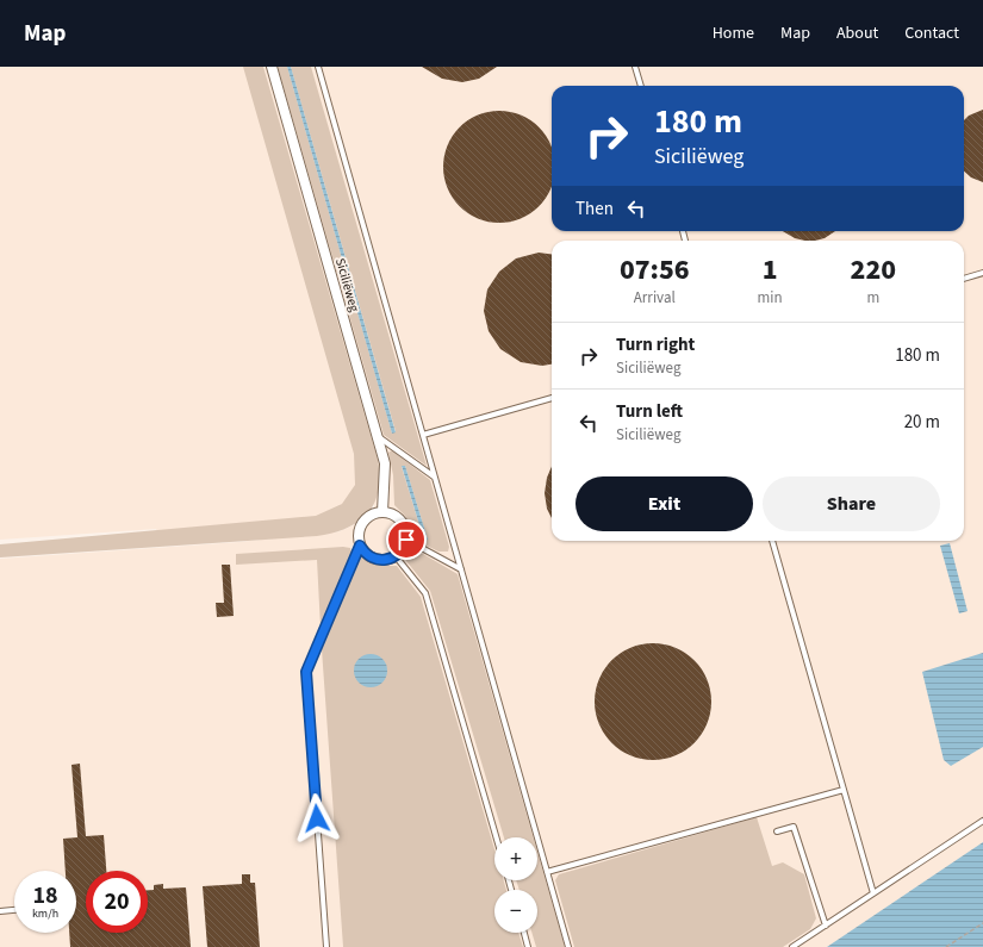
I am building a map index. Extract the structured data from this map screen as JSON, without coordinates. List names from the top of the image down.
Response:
{
  "streets": {
    "street": ["Siciliëweg"]
  },
  "page": {
    "header": "Map",
    "nav": [
      "Home",
      "Map",
      "About",
      "Contact"
    ],
    "turn": ["180 m", "Siciliëweg"],
    "then": "Then",
    "eta": [
      "07:56",
      "Arrival",
      "1",
      "min",
      "220",
      "m"
    ],
    "list": [
      {
        "name": "Turn right",
        "note": "Siciliëweg",
        "value": "180 m"
      },
      {
        "name": "Turn left",
        "note": "Siciliëweg",
        "value": "20 m"
      }
    ],
    "buttons": ["Exit", "Share"],
    "map_buttons": ["+", "−"],
    "speed": "18 km/h",
    "limit": "20"
  }
}
